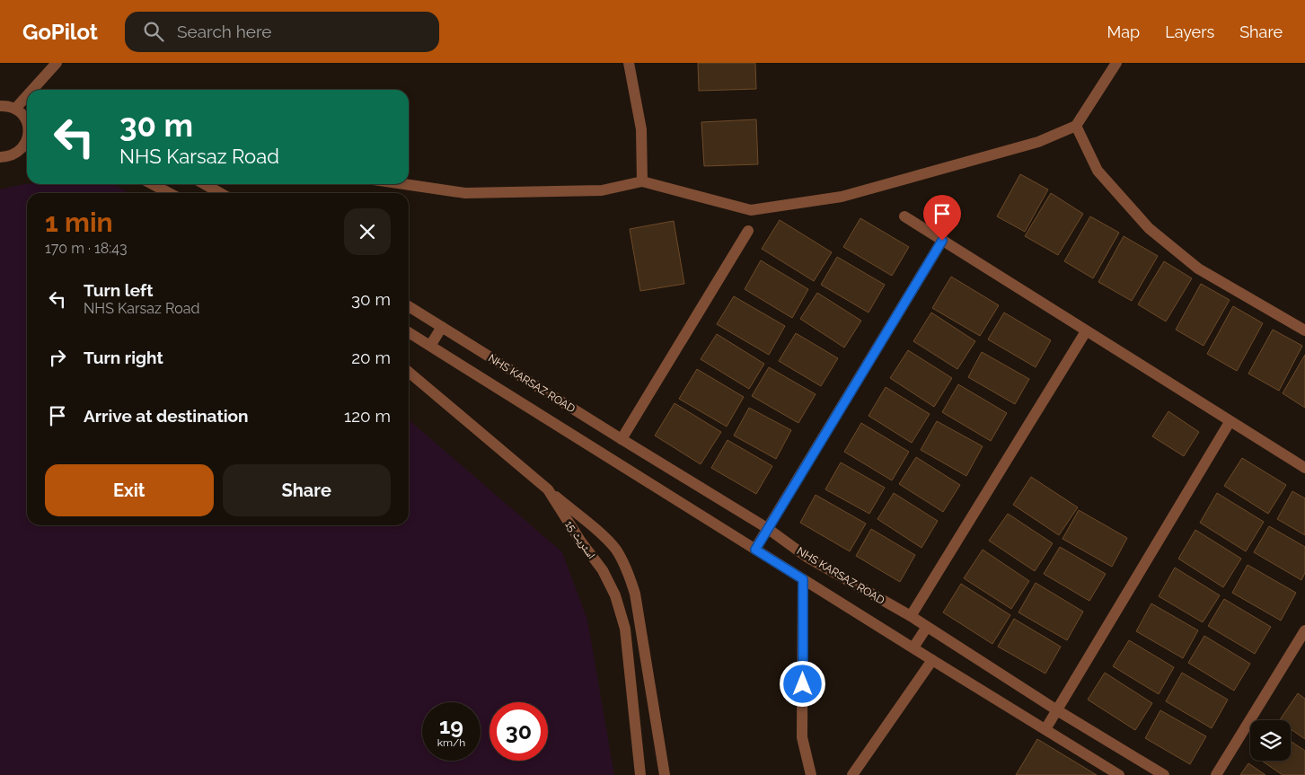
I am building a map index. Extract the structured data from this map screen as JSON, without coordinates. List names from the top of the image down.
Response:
{
  "streets": {
    "street": ["NHS KARSAZ ROAD", "اسٹریٹ 15"]
  },
  "page": {
    "header": "GoPilot",
    "search": "Search here",
    "nav": ["Map", "Layers", "Share"],
    "turn": ["30 m", "NHS Karsaz Road"],
    "heading": ["1 min", "170 m · 18:43"],
    "list": [
      {
        "name": "Turn left",
        "note": "NHS Karsaz Road",
        "value": "30 m"
      },
      {
        "name": "Turn right",
        "value": "20 m"
      },
      {
        "name": "Arrive at destination",
        "value": "120 m"
      }
    ],
    "buttons": ["Exit", "Share"],
    "speed": "19 km/h",
    "limit": "30"
  }
}
